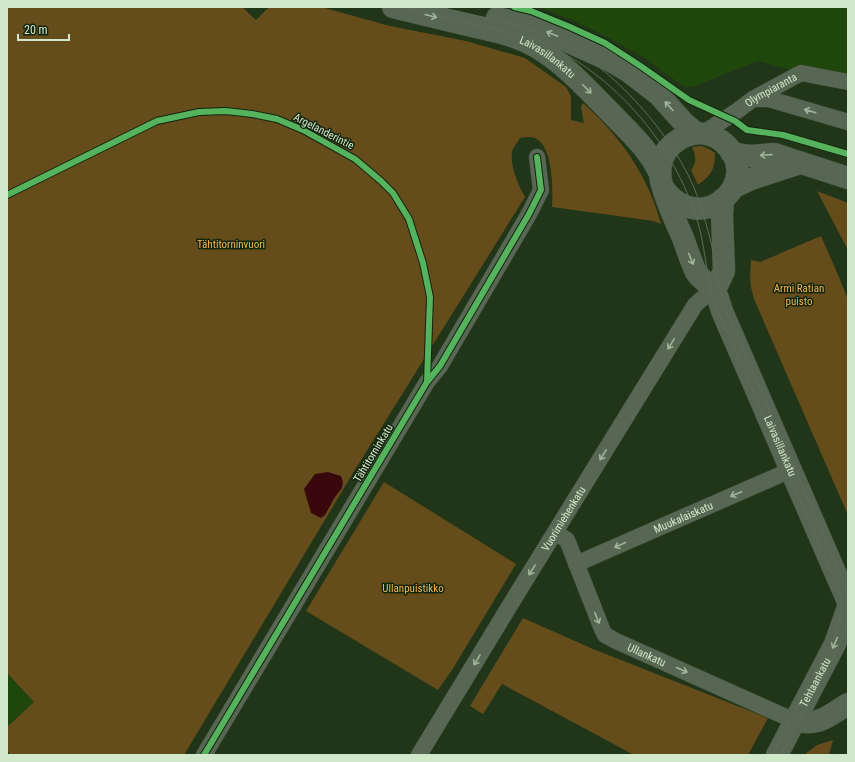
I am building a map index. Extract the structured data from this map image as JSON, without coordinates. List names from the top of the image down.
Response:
{
  "streets": {
    "main road": ["Laivasillankatu", "Tehtaankatu"],
    "street": [
      "Olympiaranta",
      "Tähtitorninkatu",
      "Muukalaiskatu",
      "Vuorimiehenkatu",
      "Ullankatu"
    ],
    "cycle path": ["Argelanderintie"]
  },
  "crossings": [
    ["Laivasillankatu", "Olympiaranta"],
    ["Laivasillankatu", "Muukalaiskatu"],
    ["Laivasillankatu", "Vuorimiehenkatu"],
    ["Muukalaiskatu", "Ullankatu"],
    ["Vuorimiehenkatu", "Ullankatu"],
    ["Ullankatu", "Tehtaankatu"]
  ],
  "one_way": [
    "Muukalaiskatu",
    "Vuorimiehenkatu",
    "Ullankatu",
    "Tehtaankatu"
  ],
  "parks": ["Tähtitorninvuori", "Armi Ratian puisto", "Ullanpuistikko"],
  "scale_bar": "20 m"
}
